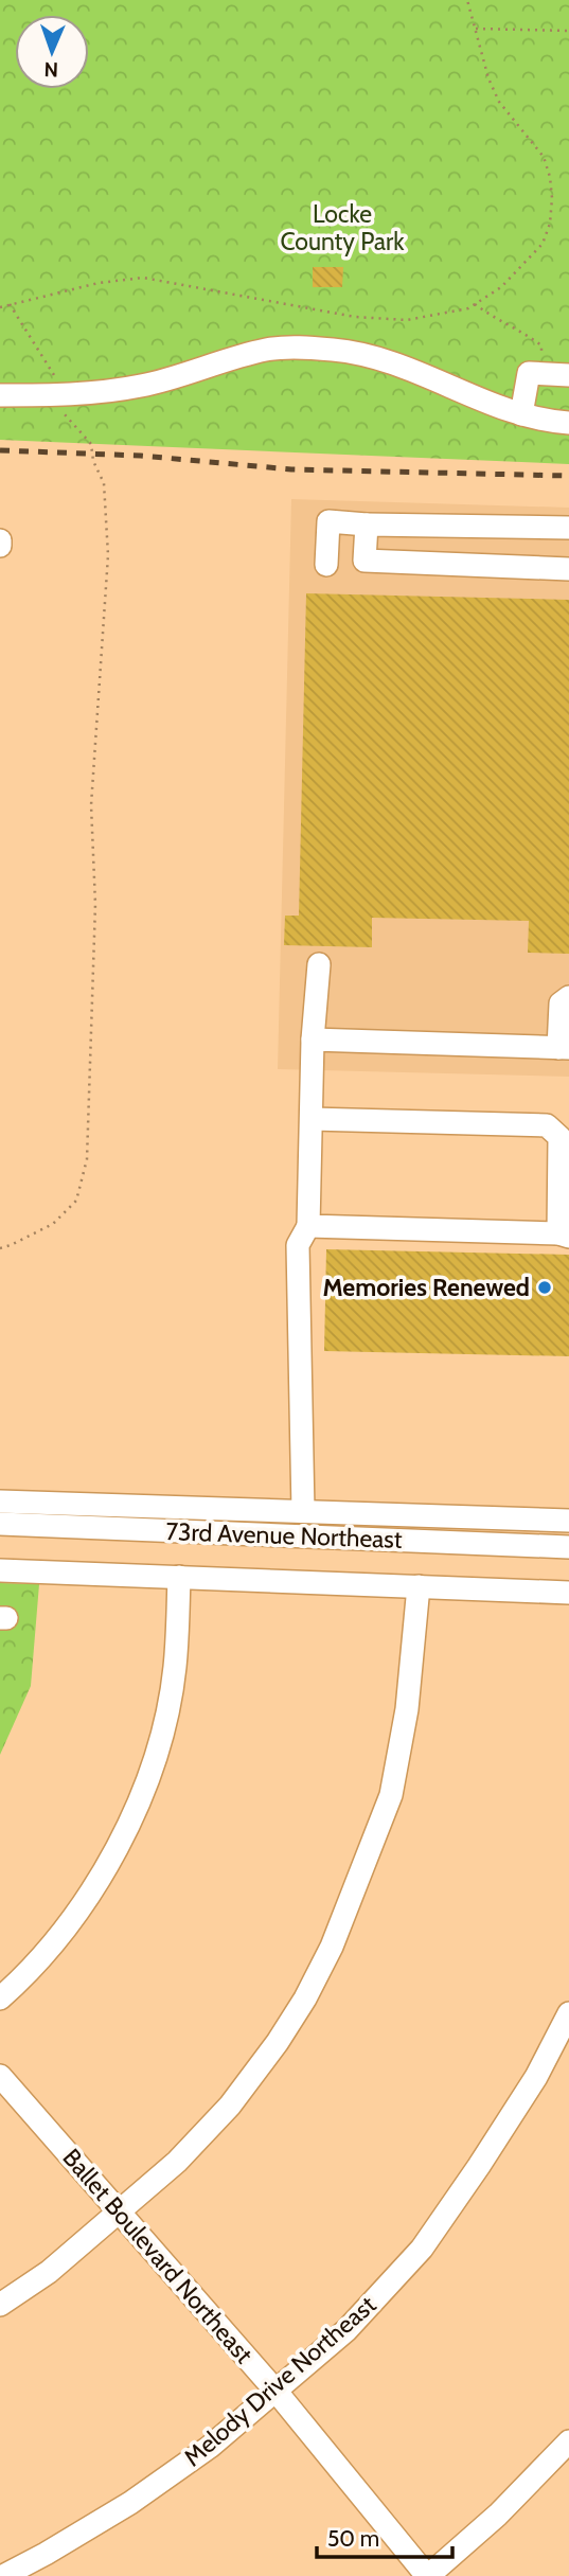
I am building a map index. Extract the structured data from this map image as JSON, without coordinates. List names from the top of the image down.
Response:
{
  "streets": {
    "street": ["73rd Avenue Northeast", "Ballet Boulevard Northeast", "Melody Drive Northeast"]
  },
  "crossings": [
    ["Ballet Boulevard Northeast", "Melody Drive Northeast"]
  ],
  "parks": ["Locke County Park"],
  "places": ["Memories Renewed"],
  "scale_bar": "50 m",
  "north": "bottom"
}
